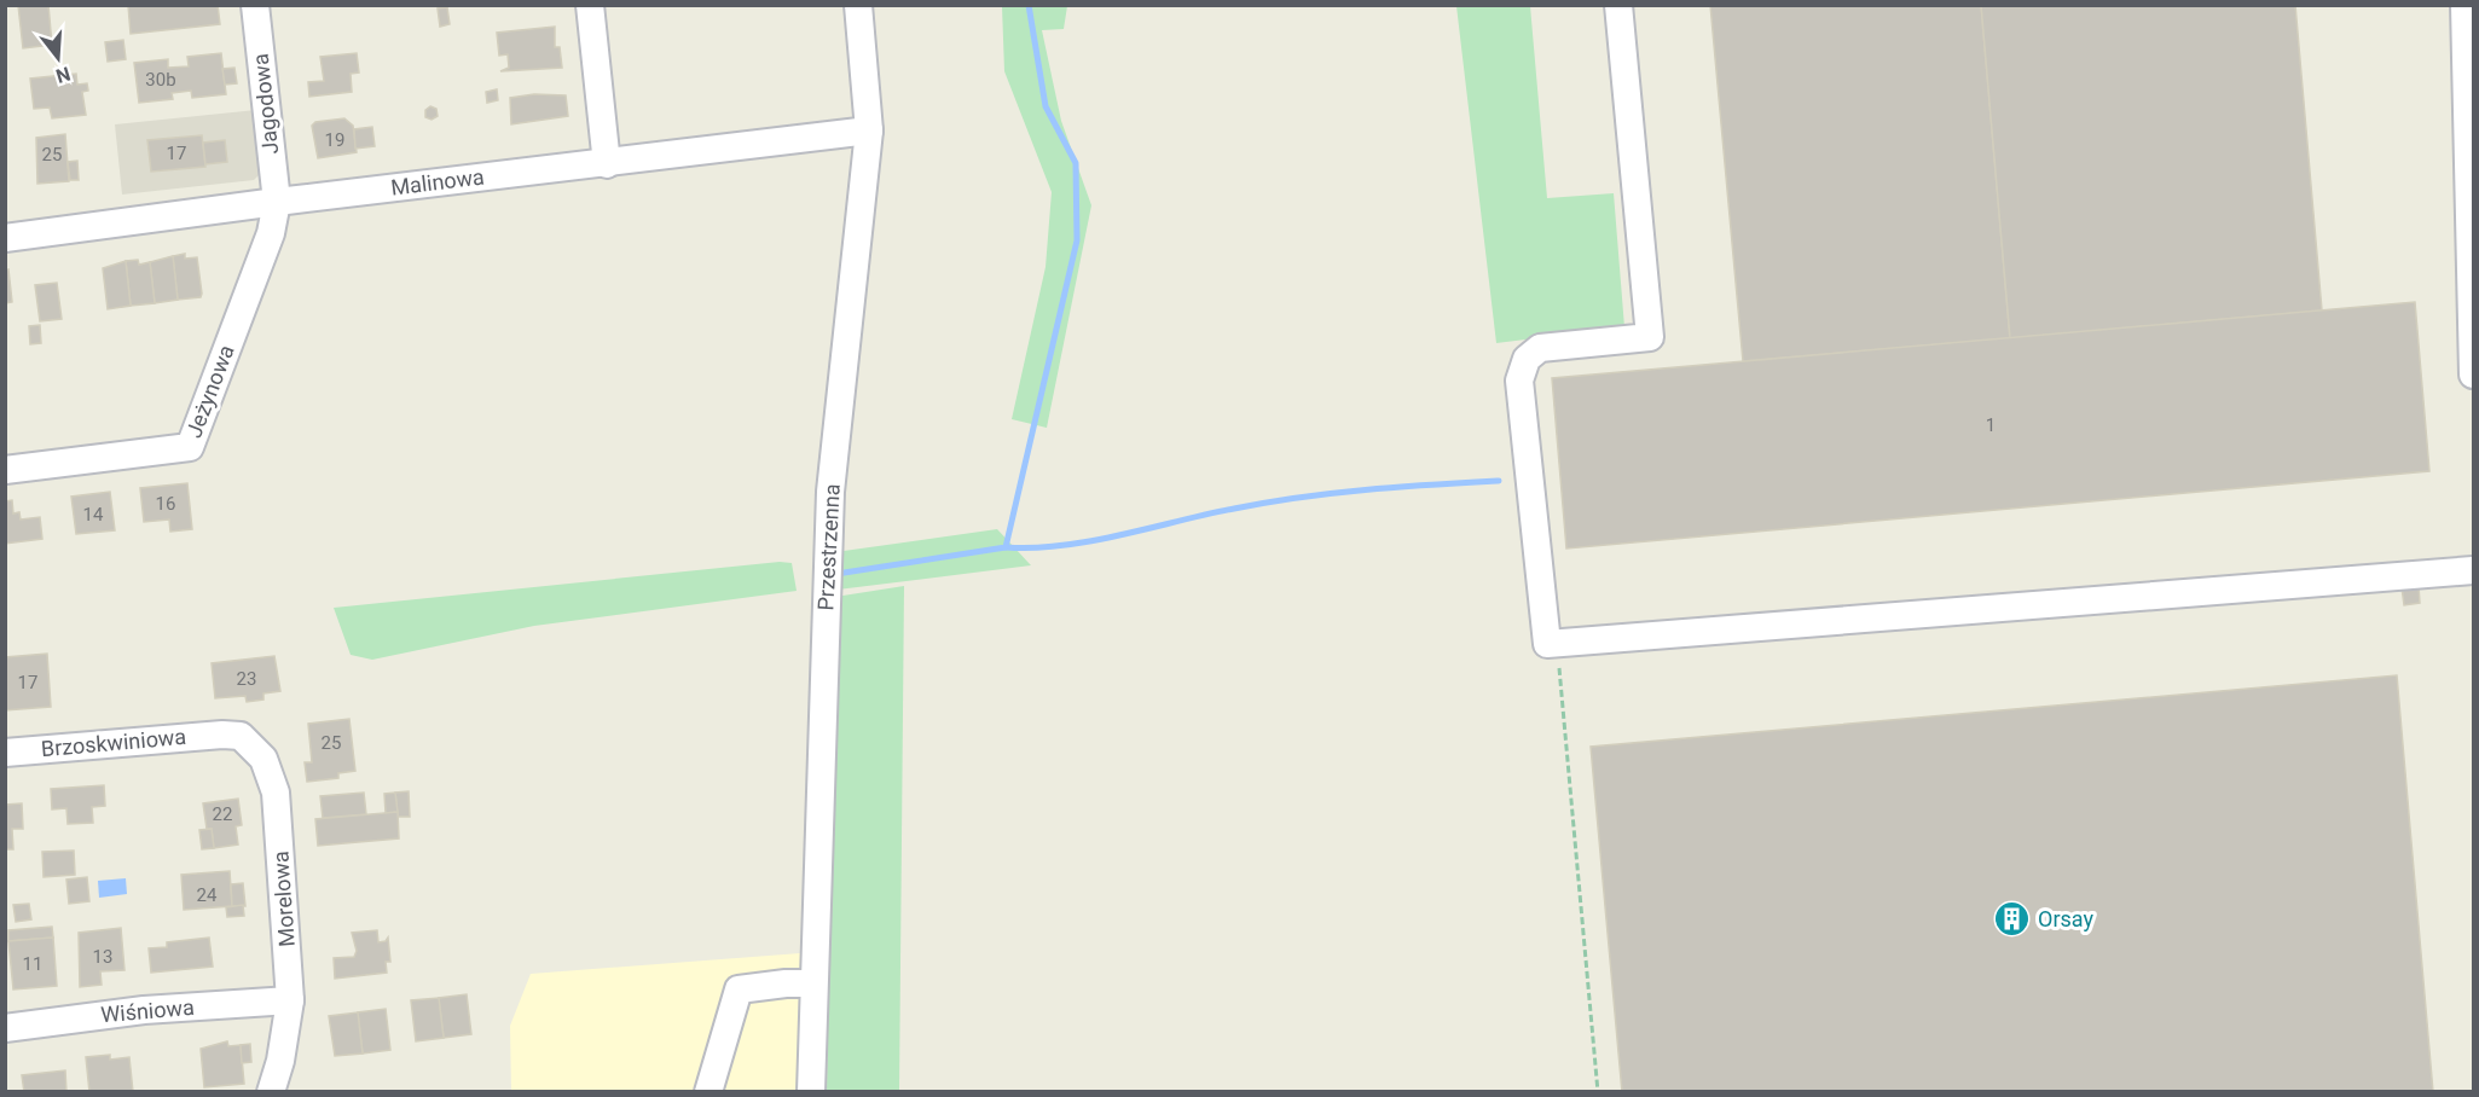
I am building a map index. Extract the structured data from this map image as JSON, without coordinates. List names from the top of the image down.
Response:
{
  "streets": {
    "street": [
      "Jagodowa",
      "Malinowa",
      "Jeżynowa",
      "Przestrzenna",
      "Brzoskwiniowa",
      "Morelowa",
      "Wiśniowa"
    ]
  },
  "crossings": [
    ["Jagodowa", "Malinowa"],
    ["Jagodowa", "Jeżynowa"],
    ["Malinowa", "Jeżynowa"],
    ["Malinowa", "Przestrzenna"],
    ["Brzoskwiniowa", "Morelowa"],
    ["Morelowa", "Wiśniowa"]
  ],
  "places": {
    "building": ["Orsay"]
  },
  "house_numbers": [
    "30b",
    "19",
    "17",
    "25",
    "1",
    "16",
    "14",
    "23",
    "17",
    "25",
    "22",
    "24",
    "13",
    "11"
  ],
  "north": "bottom"
}
